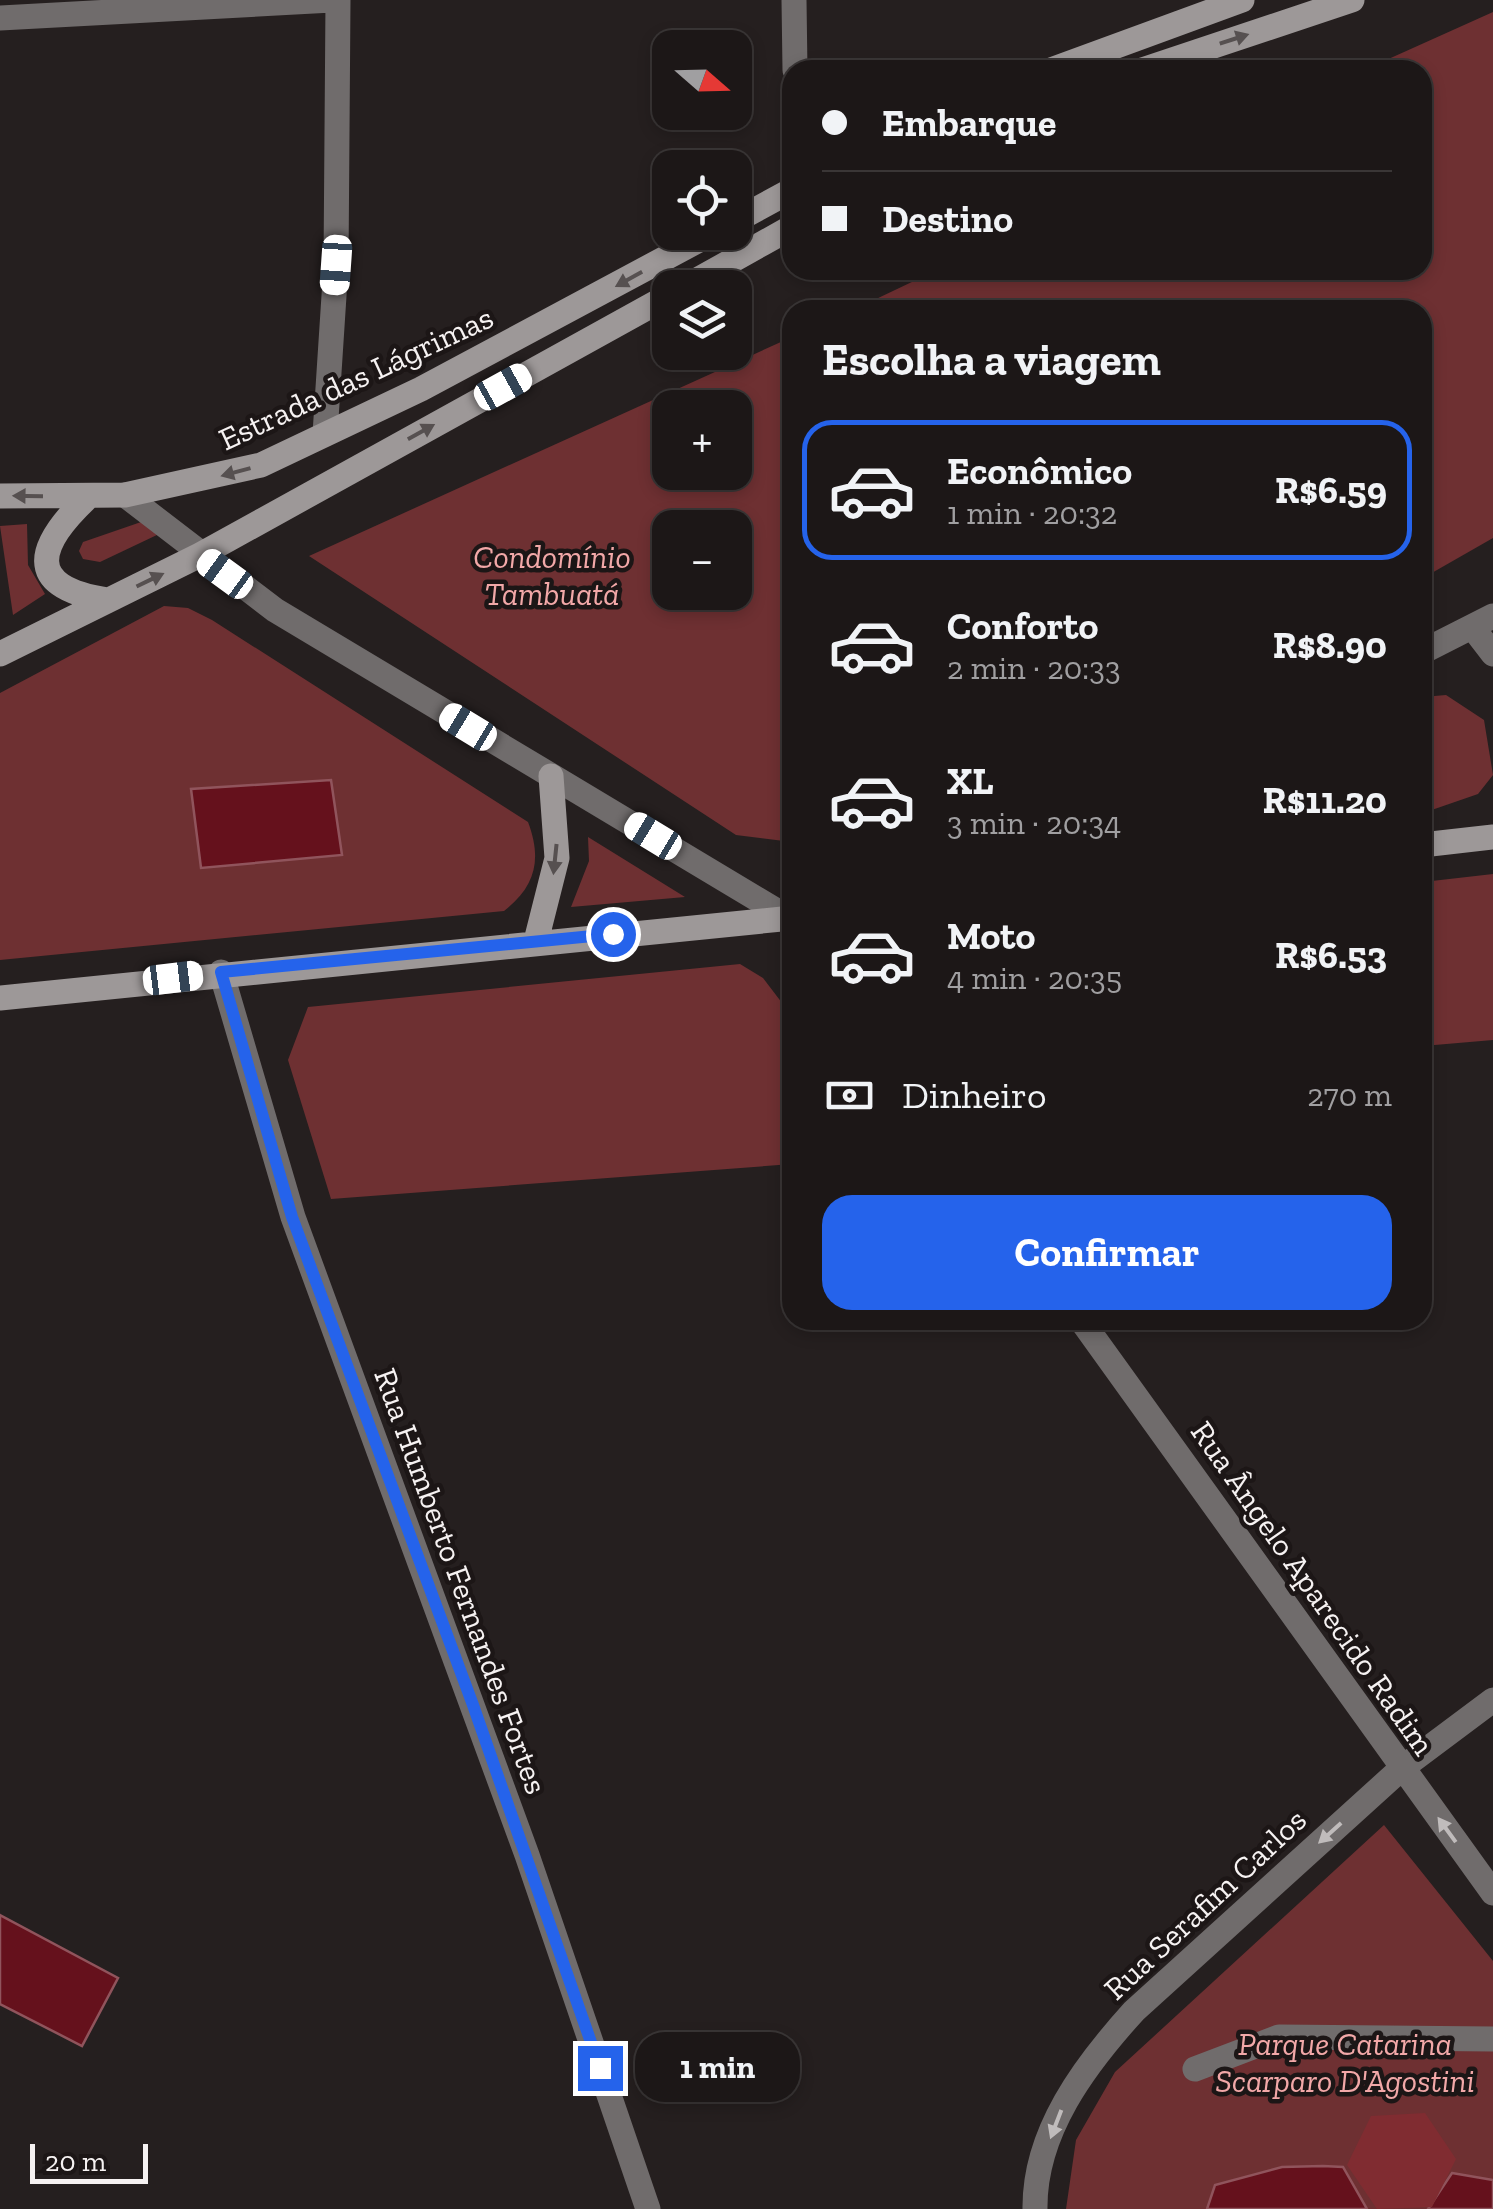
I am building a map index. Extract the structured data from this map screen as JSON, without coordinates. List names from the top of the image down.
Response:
{
  "streets": {
    "main road": ["Estrada das Lágrimas"],
    "street": ["Rua Humberto Fernandes Fortes", "Rua Ângelo Aparecido Radim", "Rua Serafim Carlos"]
  },
  "crossings": [
    ["Rua Ângelo Aparecido Radim", "Rua Serafim Carlos"]
  ],
  "one_way": ["Rua Serafim Carlos"],
  "parks": ["Condomínio Tambuatá", "Parque Catarina Scarparo D'Agostini"],
  "scale_bar": "20 m",
  "north": "right",
  "page": {
    "map_buttons": ["+", "−"],
    "banner": ["Embarque", "Destino"],
    "heading": "Escolha a viagem",
    "list": [
      {
        "name": "Econômico",
        "note": "1 min · 20:32",
        "value": "R$6.59"
      },
      {
        "name": "Conforto",
        "note": "2 min · 20:33",
        "value": "R$8.90"
      },
      {
        "name": "XL",
        "note": "3 min · 20:34",
        "value": "R$11.20"
      },
      {
        "name": "Moto",
        "note": "4 min · 20:35",
        "value": "R$6.53"
      }
    ],
    "pay": ["Dinheiro", "270 m"],
    "buttons": "Confirmar",
    "bubble": "1 min",
    "scale": "20 m"
  }
}
